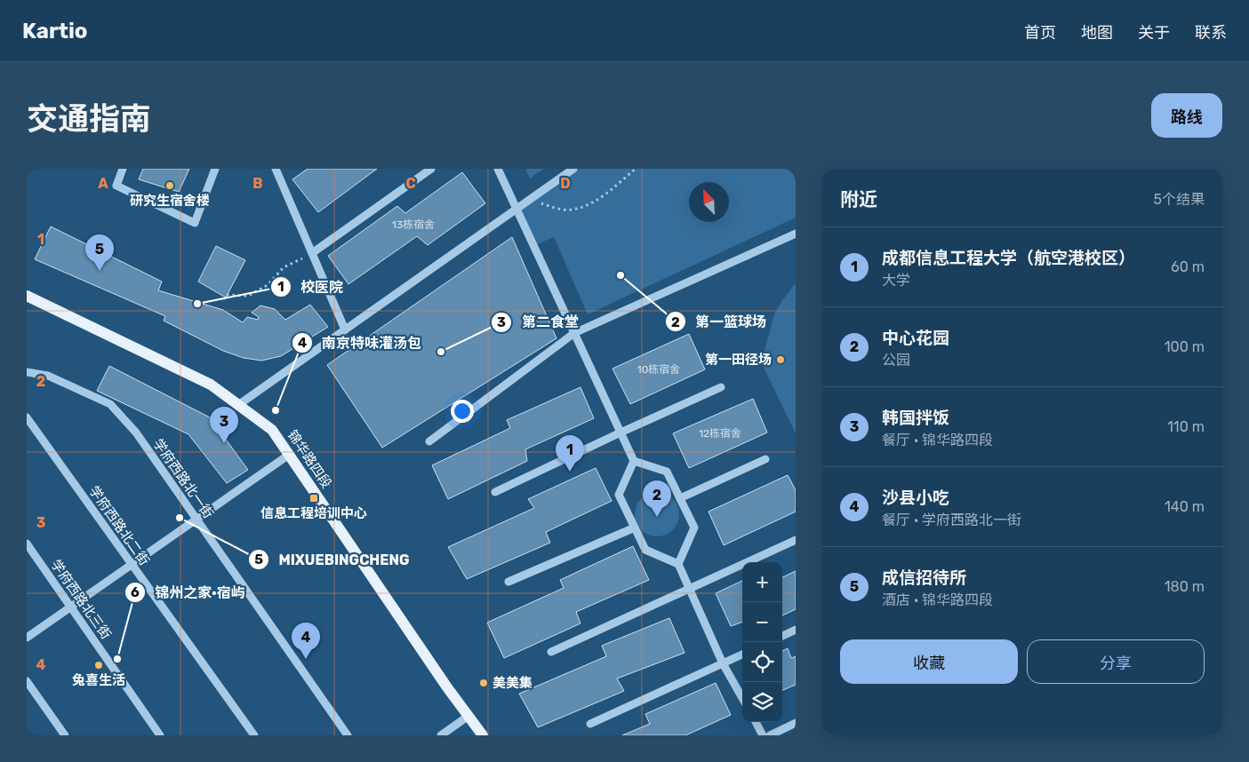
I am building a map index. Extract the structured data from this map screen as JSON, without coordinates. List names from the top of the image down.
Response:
{
  "streets": {
    "main road": ["锦华路四段"],
    "street": ["学府西路北一街", "学府西路北二街", "学府西路北三街"]
  },
  "places": {
    "other": [
      "研究生宿舍楼",
      "第一篮球场",
      "校医院",
      "第二食堂",
      "第一田径场",
      "南京特味灌汤包",
      "MIXUEBINGCHENG",
      "锦州之家·宿屿",
      "兔喜生活",
      "美美集"
    ],
    "transit": ["信息工程培训中心"]
  },
  "house_numbers": ["13栋宿舍", "10栋宿舍", "12栋宿舍"],
  "north": "top left",
  "page": {
    "header": "Kartio",
    "nav": [
      "首页",
      "地图",
      "关于",
      "联系"
    ],
    "title": "交通指南",
    "buttons": [
      "路线",
      ["收藏", "分享"]
    ],
    "heading": ["附近", "5个结果"],
    "list": [
      {
        "mark": "1",
        "name": "成都信息工程大学（航空港校区）",
        "note": "大学",
        "value": "60 m"
      },
      {
        "mark": "2",
        "name": "中心花园",
        "note": "公园",
        "value": "100 m"
      },
      {
        "mark": "3",
        "name": "韩国拌饭",
        "note": "餐厅 · 锦华路四段",
        "value": "110 m"
      },
      {
        "mark": "4",
        "name": "沙县小吃",
        "note": "餐厅 · 学府西路北一街",
        "value": "140 m"
      },
      {
        "mark": "5",
        "name": "成信招待所",
        "note": "酒店 · 锦华路四段",
        "value": "180 m"
      }
    ],
    "pins": [
      "5",
      "3",
      "1",
      "2",
      "4"
    ],
    "map_buttons": ["+", "−"]
  },
  "grid": {
    "columns": [
      "A",
      "B",
      "C",
      "D"
    ],
    "rows": [
      "1",
      "2",
      "3",
      "4"
    ]
  }
}
